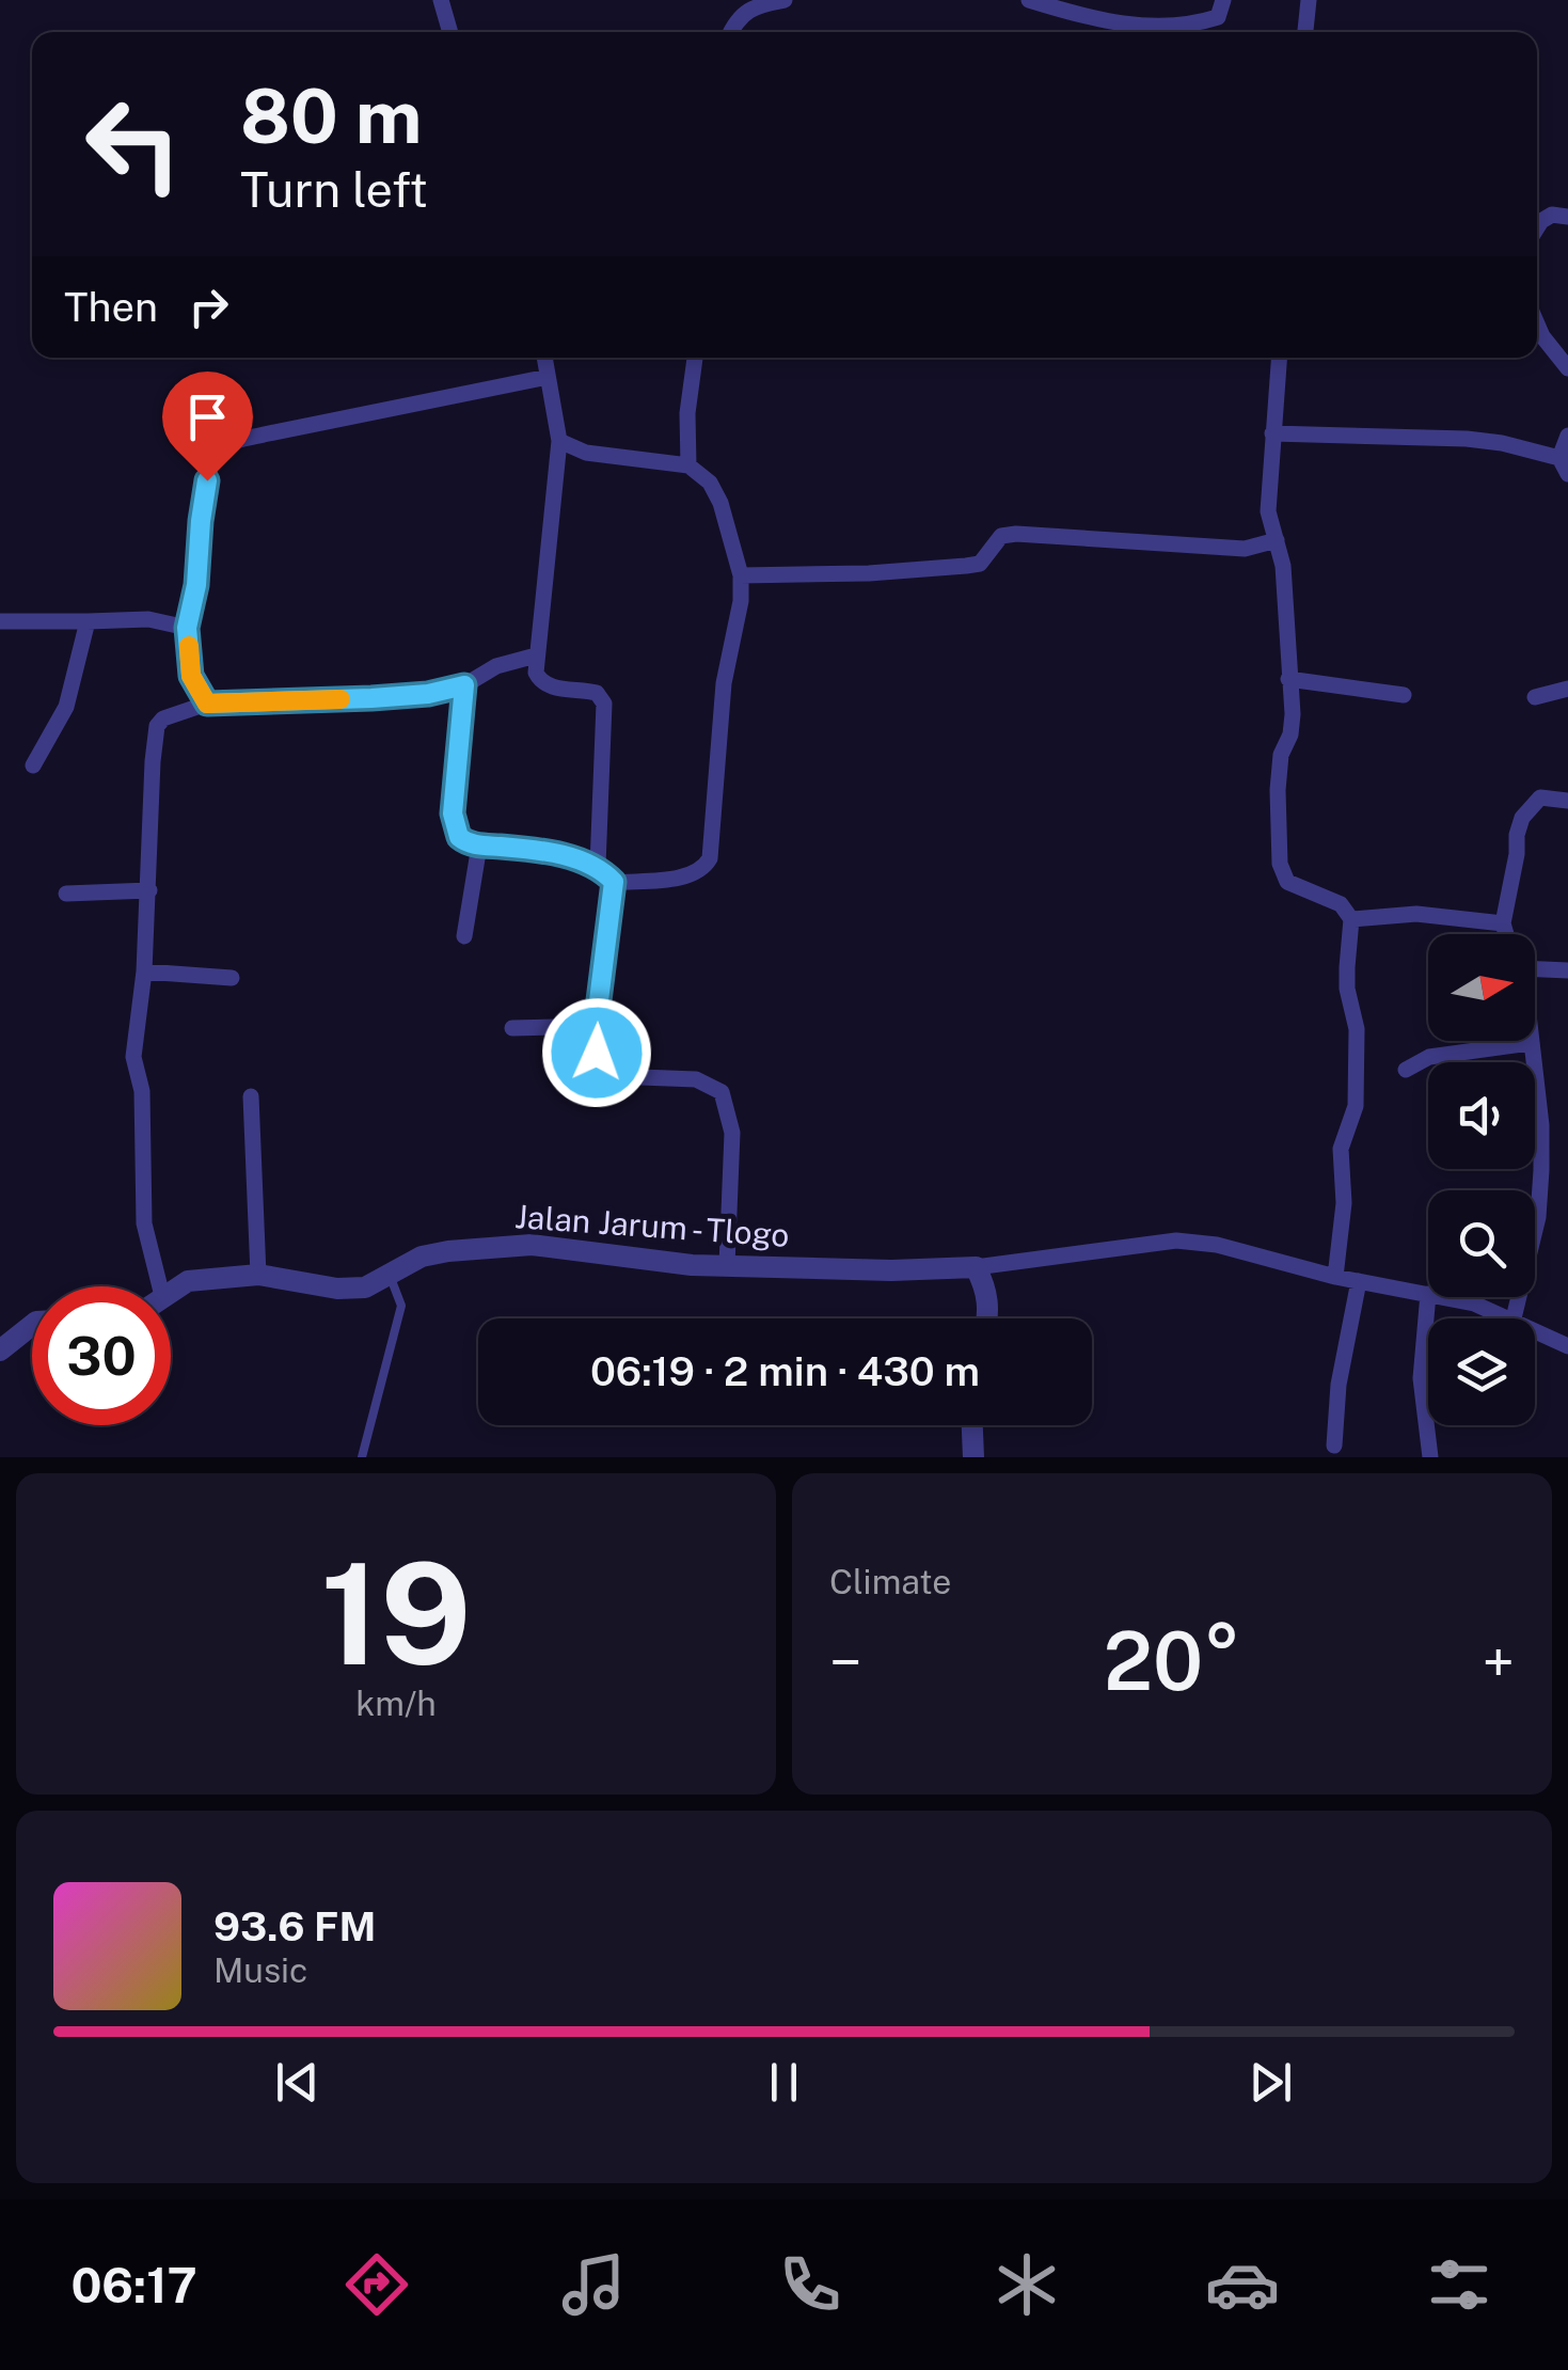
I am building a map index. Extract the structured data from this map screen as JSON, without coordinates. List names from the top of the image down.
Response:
{
  "streets": {
    "street": ["Jalan Jarum - Tlogo"]
  },
  "north": "right",
  "page": {
    "turn": ["80 m", "Turn left"],
    "then": "Then",
    "limit": "30",
    "trip": "06:19 · 2 min · 430 m",
    "tile": [
      ["19", "km/h"],
      "Climate"
    ],
    "heat": ["−", "20°", "+"],
    "song": ["93.6 FM", "Music"],
    "tabs": "06:17"
  }
}
